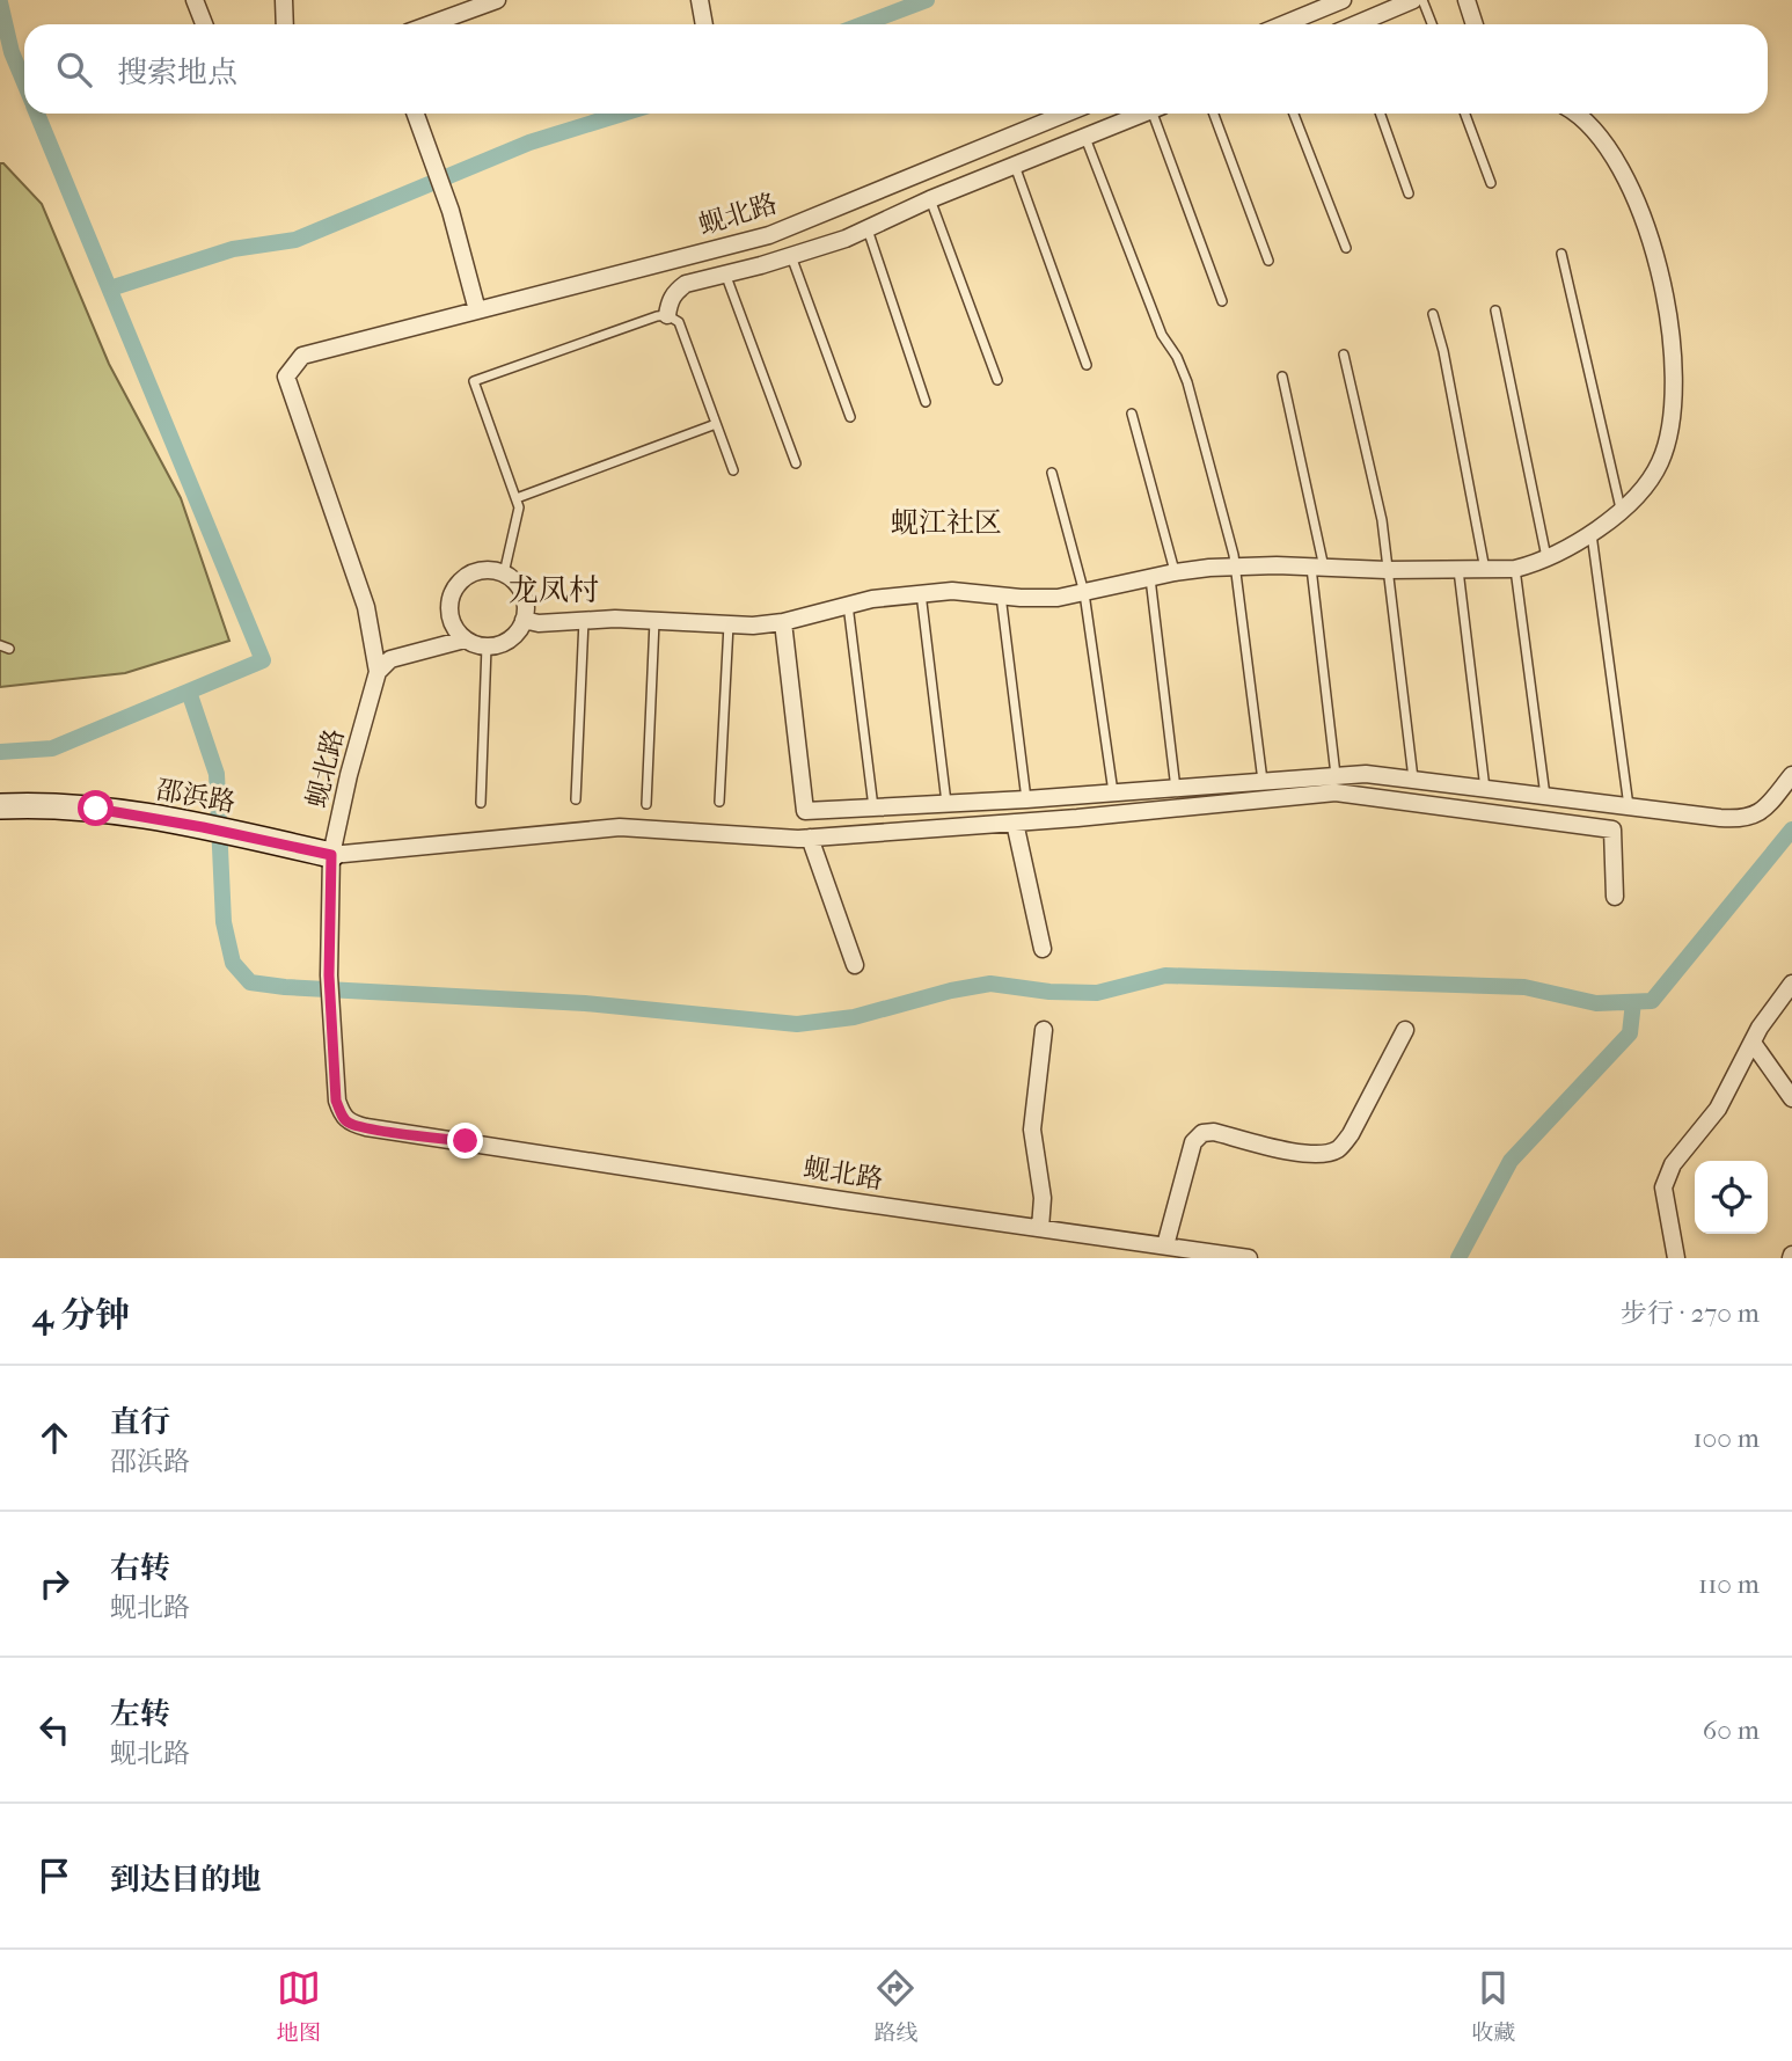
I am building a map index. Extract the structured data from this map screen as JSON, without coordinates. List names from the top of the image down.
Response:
{
  "streets": {
    "street": ["蚬北路", "邵浜路"]
  },
  "crossings": [
    ["蚬北路", "邵浜路"]
  ],
  "districts": ["蚬江社区", "龙凤村"],
  "page": {
    "search": "搜索地点",
    "heading": ["4 分钟", "步行 · 270 m"],
    "list": [
      ["直行", "邵浜路", "100 m"],
      ["右转", "蚬北路", "110 m"],
      ["左转", "蚬北路", "60 m"],
      "到达目的地"
    ],
    "nav": ["地图", "路线", "收藏"]
  }
}
